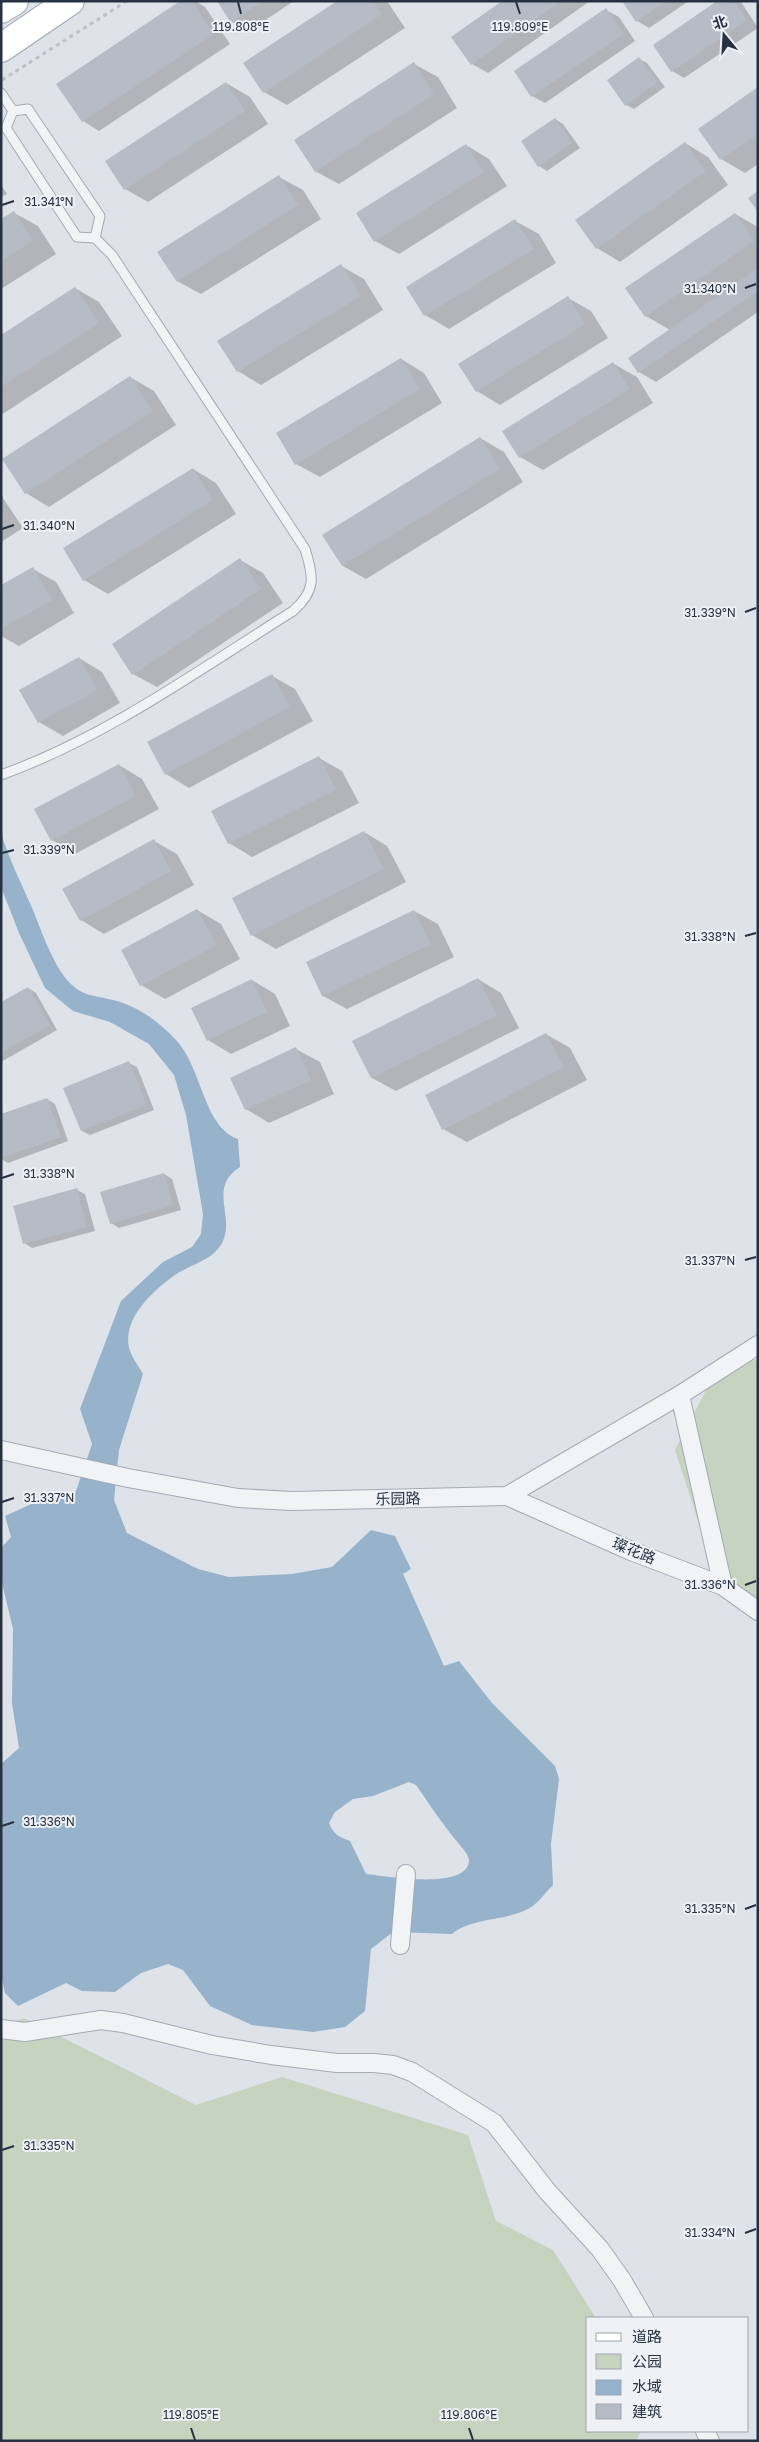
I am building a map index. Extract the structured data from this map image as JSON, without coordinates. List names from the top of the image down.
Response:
{
  "streets": {
    "street": ["乐园路", "璨花路"]
  },
  "crossings": [
    ["乐园路", "璨花路"]
  ],
  "legend": [
    "道路",
    "公园",
    "水域",
    "建筑"
  ],
  "north": "top",
  "coordinates": [
    "119.808°E",
    "119.809°E",
    "31.341°N",
    "31.340°N",
    "31.339°N",
    "31.338°N",
    "31.337°N",
    "31.336°N",
    "31.335°N",
    "31.334°N",
    "119.805°E",
    "119.806°E"
  ]
}
